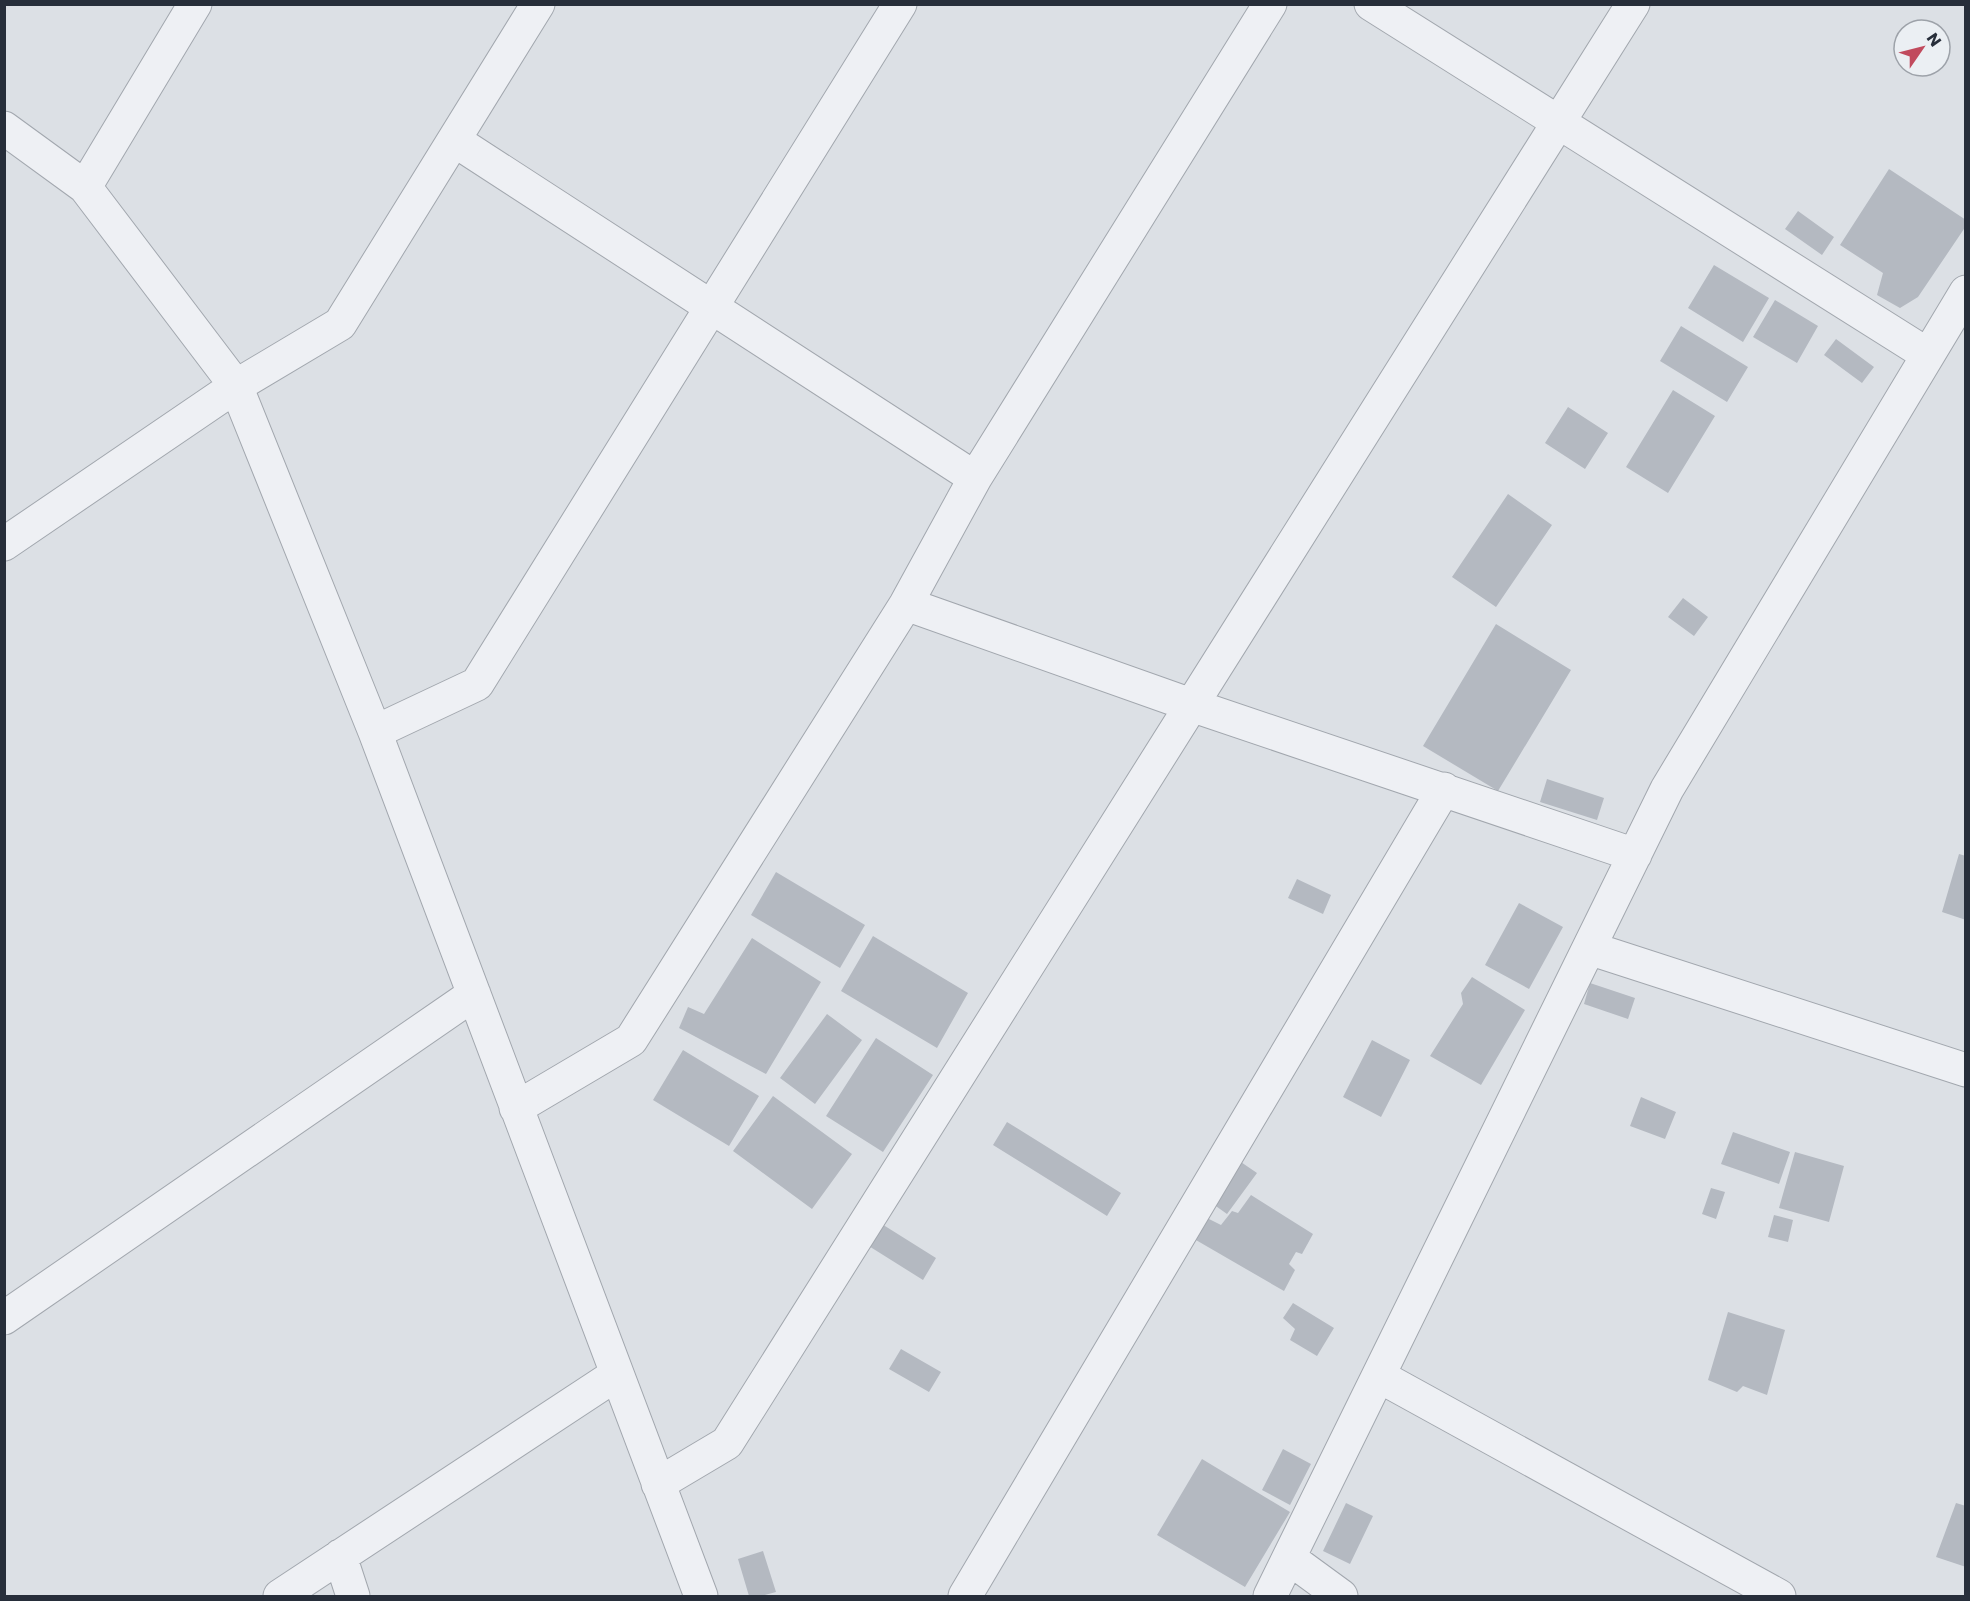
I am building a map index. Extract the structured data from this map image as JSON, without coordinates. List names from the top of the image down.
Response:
{
  "north": "top right"
}
